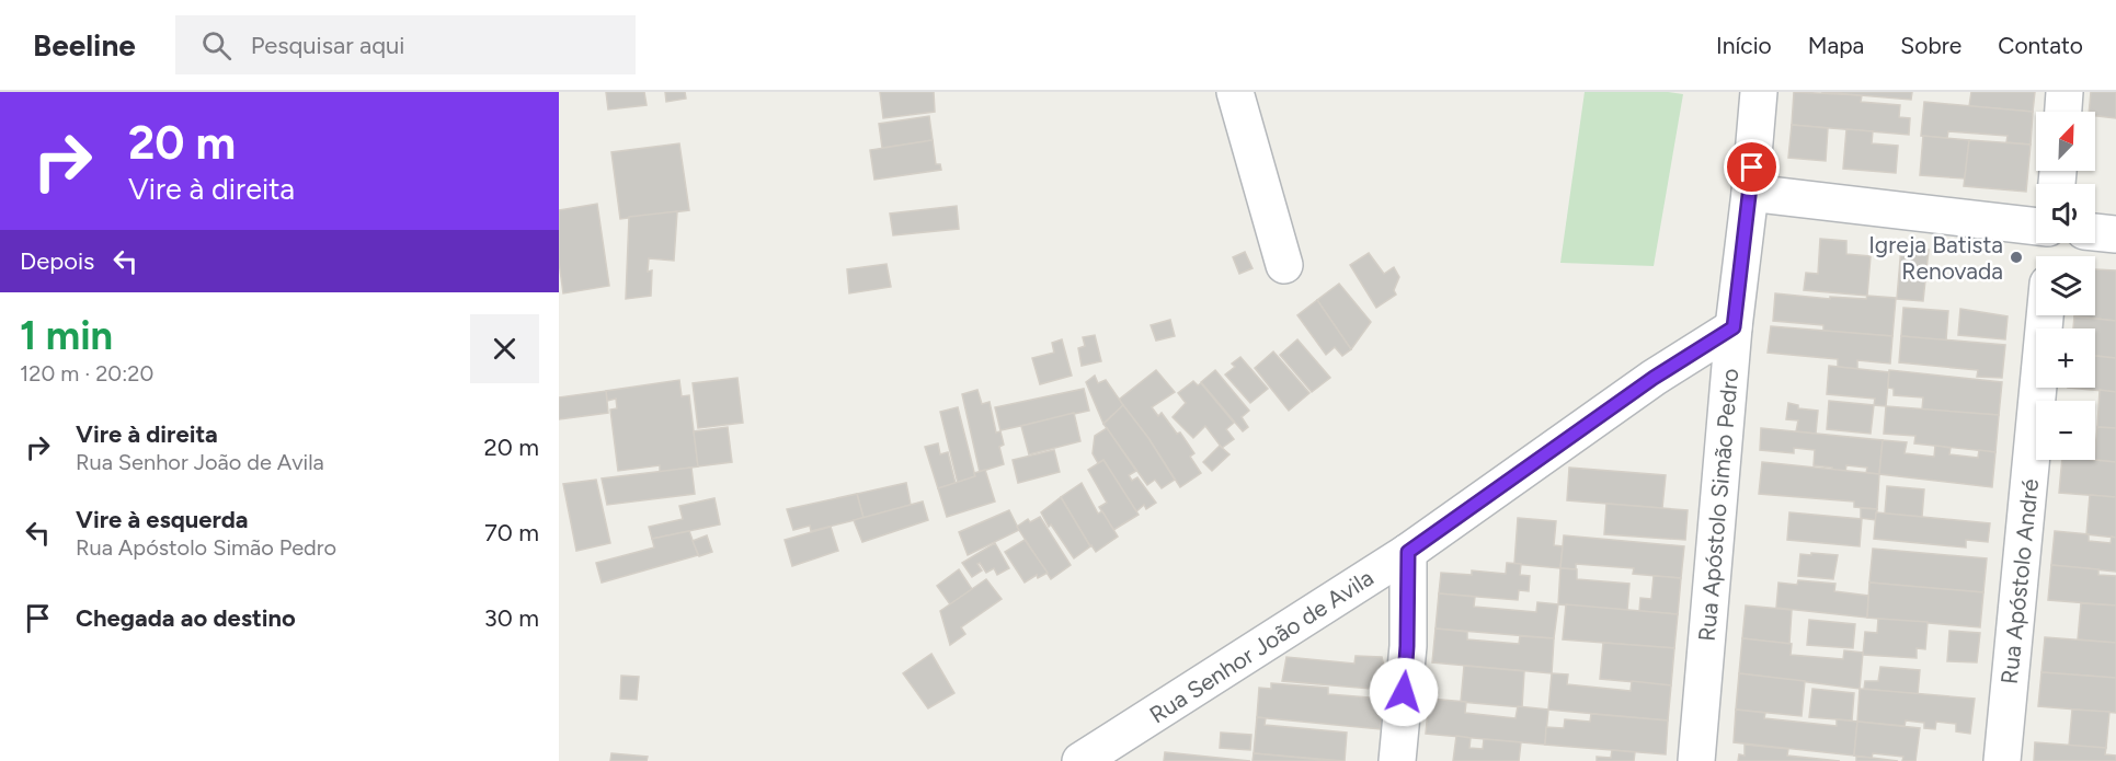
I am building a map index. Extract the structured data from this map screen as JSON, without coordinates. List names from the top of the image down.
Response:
{
  "streets": {
    "street": ["Rua Apóstolo Simão Pedro", "Rua Apóstolo André", "Rua Senhor João de Avila"]
  },
  "crossings": [
    ["Rua Apóstolo Simão Pedro", "Rua Senhor João de Avila"]
  ],
  "places": ["Igreja Batista Renovada"],
  "north": "top right",
  "page": {
    "header": "Beeline",
    "search": "Pesquisar aqui",
    "nav": [
      "Início",
      "Mapa",
      "Sobre",
      "Contato"
    ],
    "turn": ["20 m", "Vire à direita"],
    "map_buttons": ["+", "−"],
    "then": "Depois",
    "heading": ["1 min", "120 m · 20:20"],
    "list": [
      {
        "name": "Vire à direita",
        "note": "Rua Senhor João de Avila",
        "value": "20 m"
      },
      {
        "name": "Vire à esquerda",
        "note": "Rua Apóstolo Simão Pedro",
        "value": "70 m"
      },
      {
        "name": "Chegada ao destino",
        "value": "30 m"
      }
    ]
  }
}
